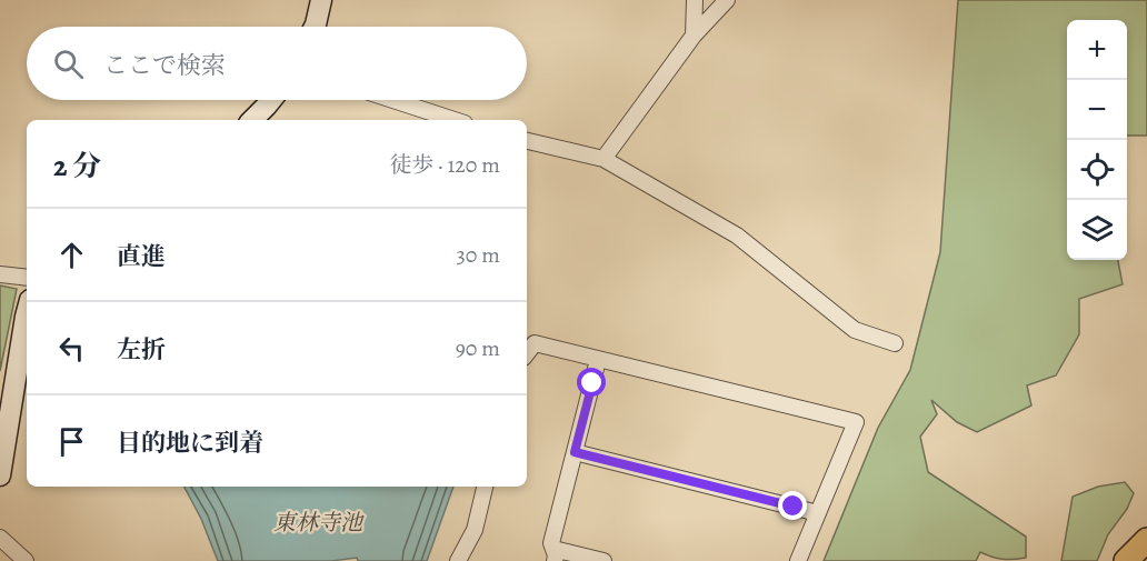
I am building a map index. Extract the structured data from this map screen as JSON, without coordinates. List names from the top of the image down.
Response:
{
  "water": ["東林寺池"],
  "page": {
    "map_buttons": ["+", "−"],
    "search": "ここで検索",
    "heading": ["2 分", "徒歩 · 120 m"],
    "list": [
      ["直進", "30 m"],
      ["左折", "90 m"],
      "目的地に到着"
    ]
  }
}
